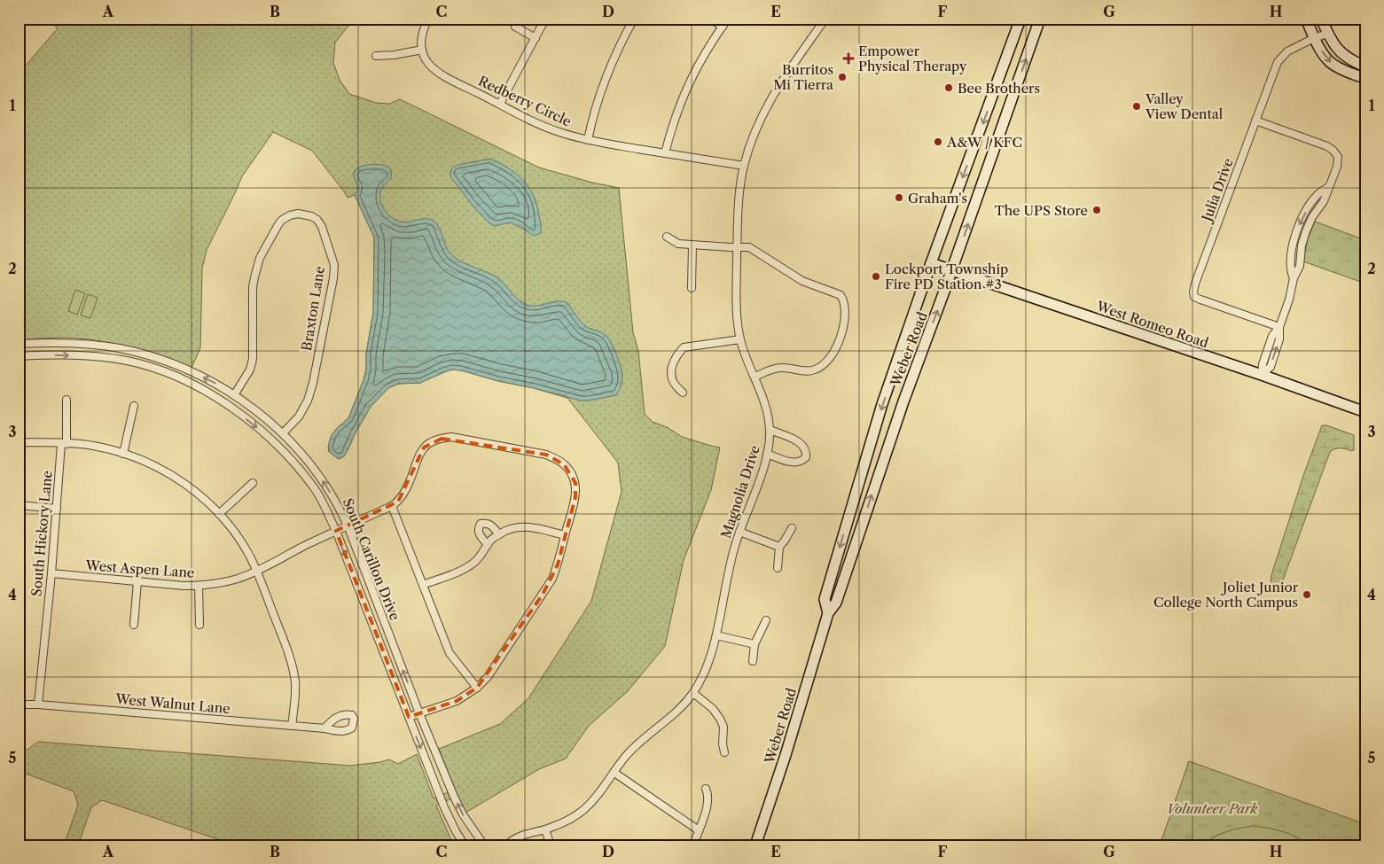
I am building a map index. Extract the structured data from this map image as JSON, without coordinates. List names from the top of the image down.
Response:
{
  "streets": {
    "main road": ["West Romeo Road", "Weber Road"],
    "street": [
      "Redberry Circle",
      "Julia Drive",
      "Braxton Lane",
      "Magnolia Drive",
      "South Hickory Lane",
      "South Carillon Drive",
      "West Aspen Lane",
      "West Walnut Lane"
    ]
  },
  "crossings": [
    ["Redberry Circle", "Magnolia Drive"],
    ["Braxton Lane", "South Carillon Drive"],
    ["West Romeo Road", "Weber Road"],
    ["South Hickory Lane", "West Aspen Lane"],
    ["South Hickory Lane", "West Walnut Lane"],
    ["South Carillon Drive", "West Aspen Lane"]
  ],
  "parks": ["Volunteer Park"],
  "places": {
    "health": ["Empower Physical Therapy"],
    "other": [
      "Burritos Mi Tierra",
      "Bee Brothers",
      "Valley View Dental",
      "A&W / KFC",
      "Graham's",
      "The UPS Store",
      "Lockport Township Fire PD Station #3",
      "Joliet Junior College North Campus"
    ]
  },
  "grid": {
    "columns": [
      "A",
      "B",
      "C",
      "D",
      "E",
      "F",
      "G",
      "H"
    ],
    "rows": [
      "1",
      "2",
      "3",
      "4",
      "5"
    ]
  }
}
